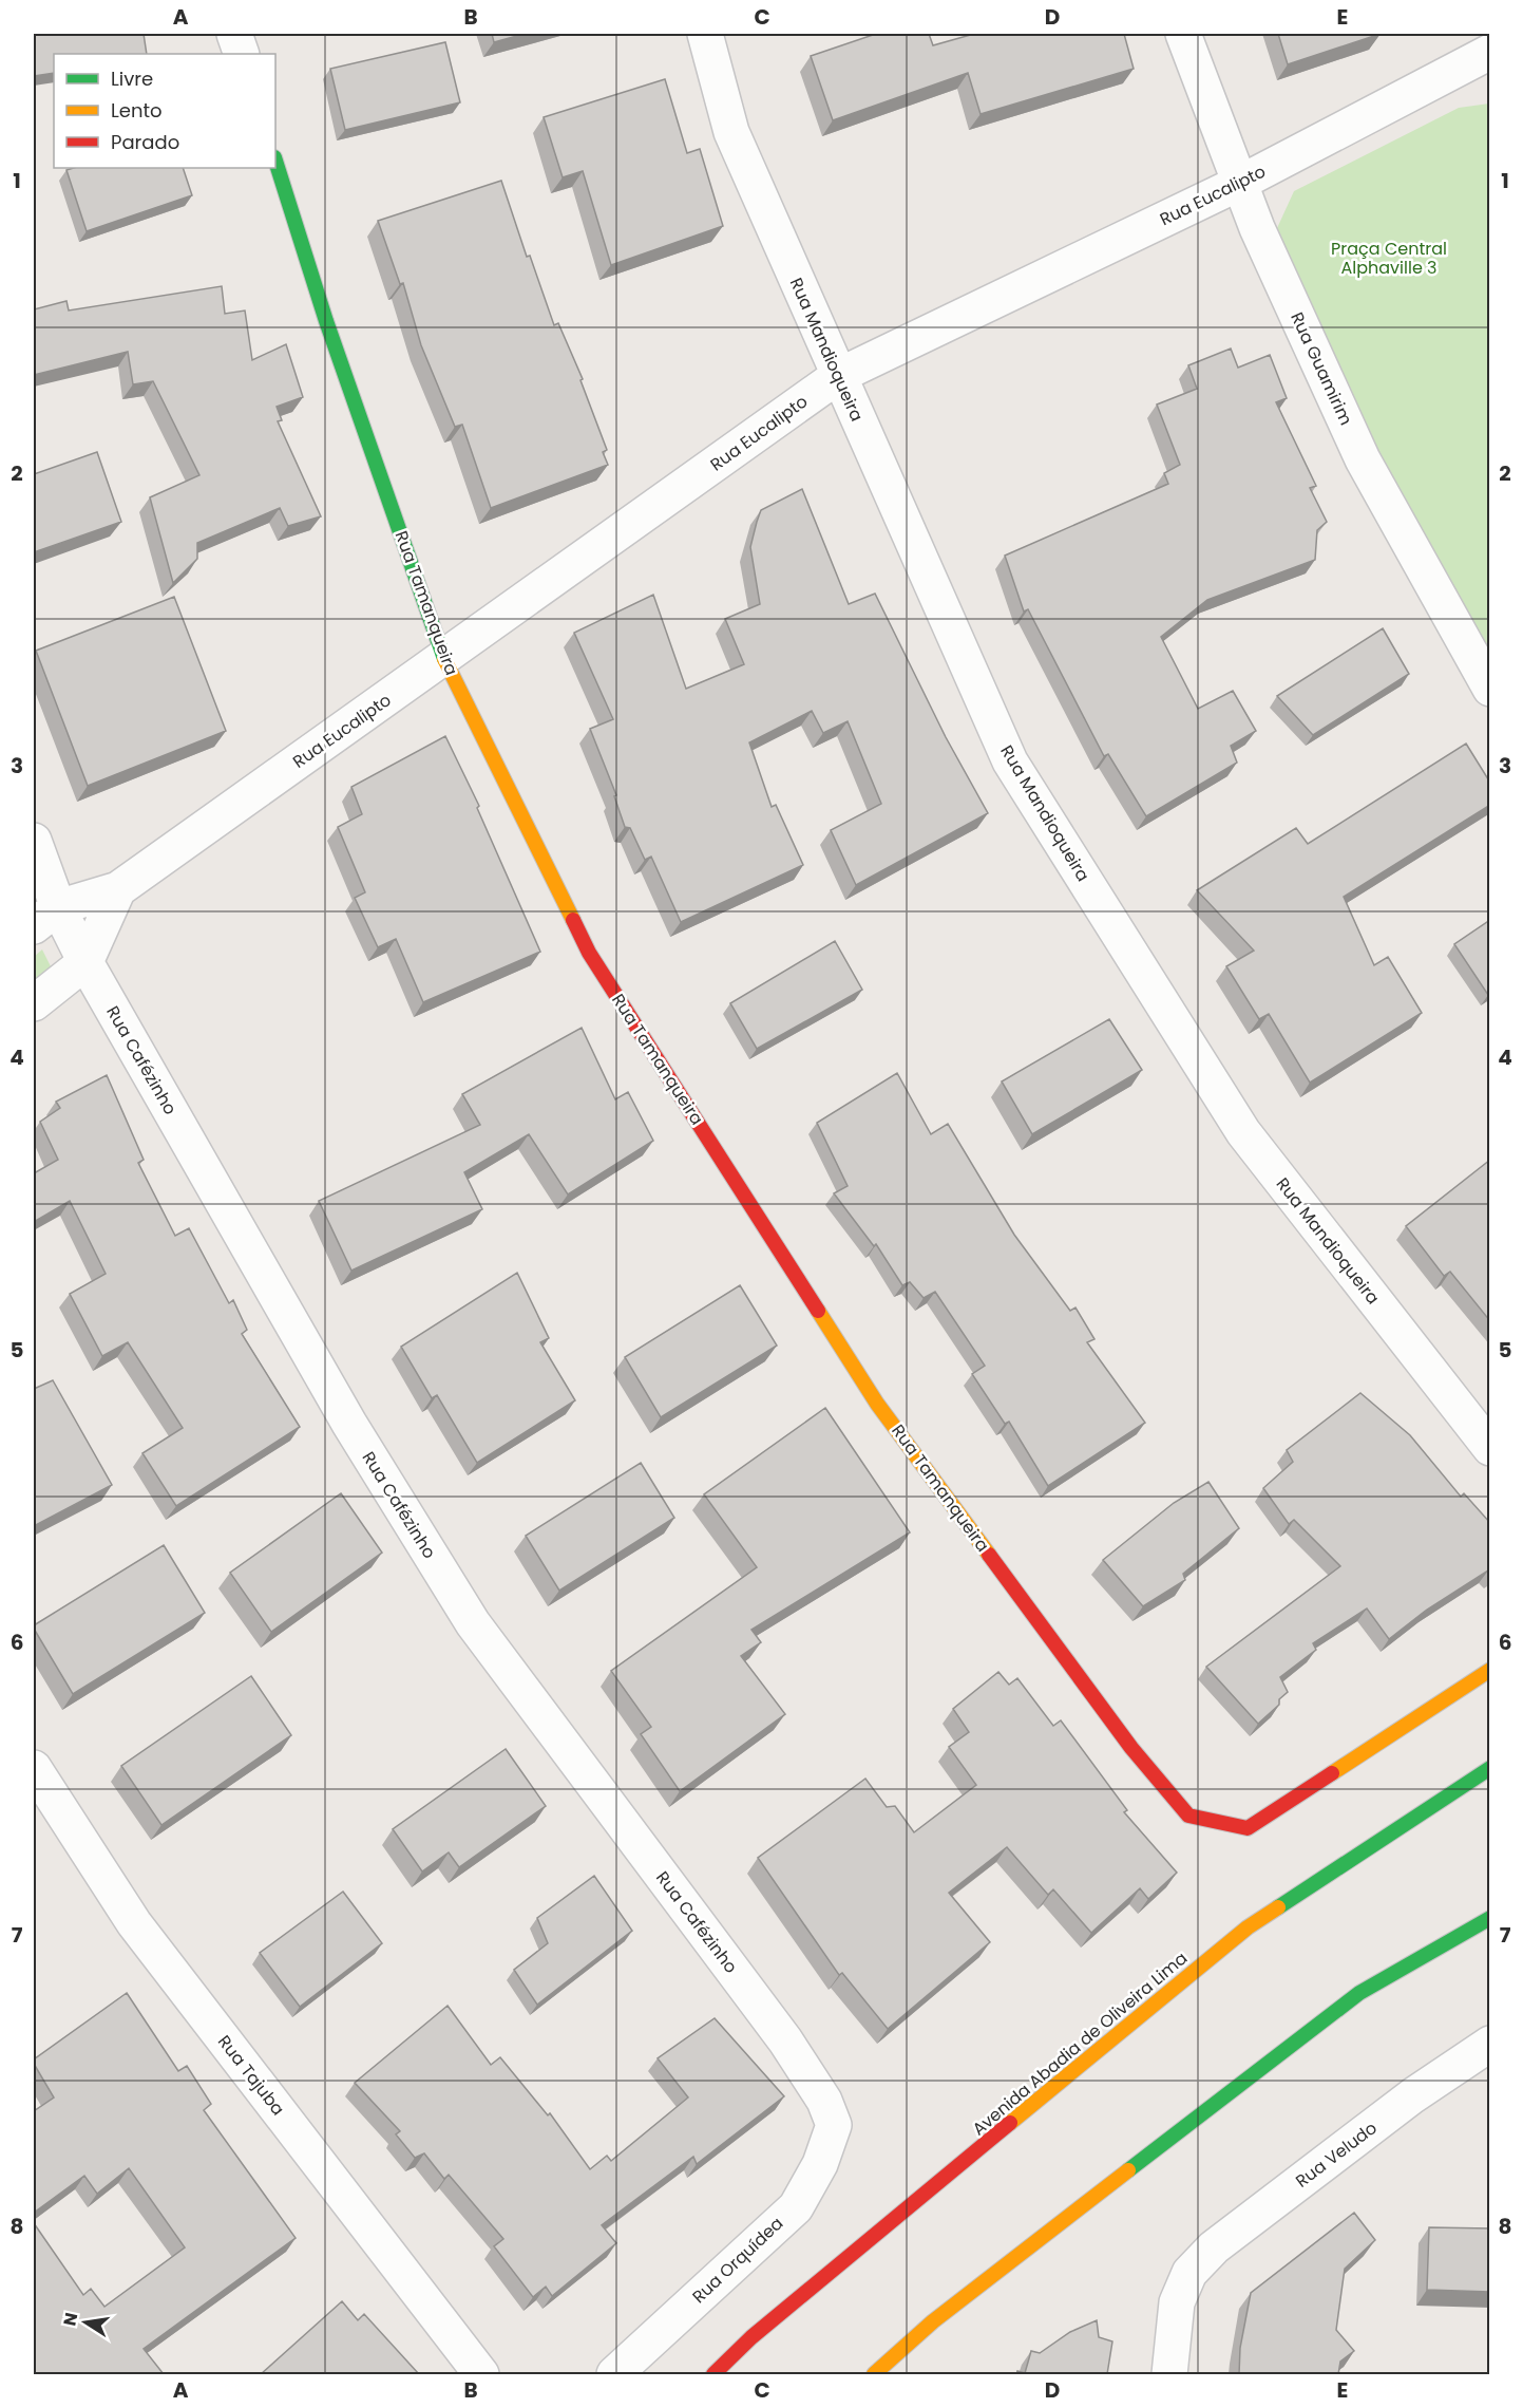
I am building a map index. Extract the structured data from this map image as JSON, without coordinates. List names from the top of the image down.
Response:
{
  "streets": {
    "street": [
      "Rua Eucalipto",
      "Rua Mandioqueira",
      "Rua Guamirim",
      "Rua Tamanqueira",
      "Rua Cafézinho",
      "Avenida Abadia de Oliveira Lima",
      "Rua Tajuba",
      "Rua Veludo",
      "Rua Orquídea"
    ]
  },
  "crossings": [
    ["Rua Eucalipto", "Rua Mandioqueira"],
    ["Rua Eucalipto", "Rua Guamirim"],
    ["Rua Eucalipto", "Rua Tamanqueira"],
    ["Rua Eucalipto", "Rua Cafézinho"],
    ["Rua Cafézinho", "Rua Orquídea"]
  ],
  "parks": ["Praça Central Alphaville 3"],
  "legend": ["Livre", "Lento", "Parado"],
  "north": "left",
  "grid": {
    "columns": [
      "A",
      "B",
      "C",
      "D",
      "E"
    ],
    "rows": [
      "1",
      "2",
      "3",
      "4",
      "5",
      "6",
      "7",
      "8"
    ]
  }
}
